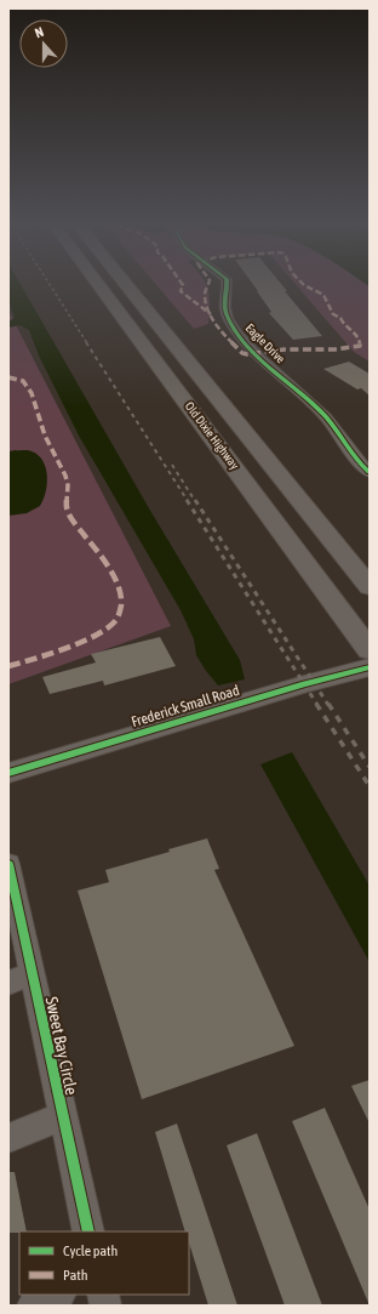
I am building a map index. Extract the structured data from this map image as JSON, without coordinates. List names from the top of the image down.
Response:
{
  "streets": {
    "main road": ["Old Dixie Highway"],
    "street": ["Eagle Drive", "Frederick Small Road", "Sweet Bay Circle"]
  },
  "legend": ["Cycle path", "Path"],
  "north": "top"
}
